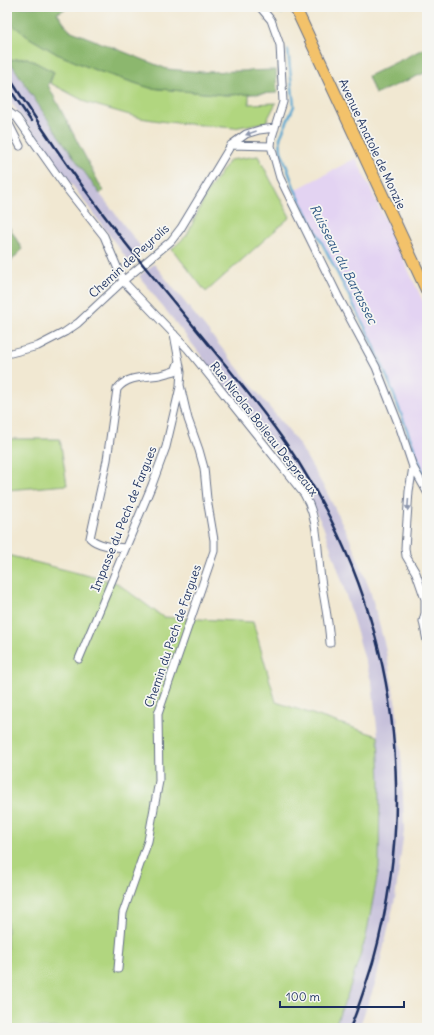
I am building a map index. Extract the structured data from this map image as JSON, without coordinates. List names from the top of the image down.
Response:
{
  "streets": {
    "main road": ["Avenue Anatole de Monzie"],
    "street": [
      "Chemin de Peyrolis",
      "Rue Nicolas Boileau Despreaux",
      "Impasse du Pech de Fargues",
      "Chemin du Pech de Fargues"
    ]
  },
  "crossings": [
    ["Chemin de Peyrolis", "Rue Nicolas Boileau Despreaux"],
    ["Rue Nicolas Boileau Despreaux", "Chemin du Pech de Fargues"],
    ["Impasse du Pech de Fargues", "Chemin du Pech de Fargues"]
  ],
  "water": ["Ruisseau du Bartassec"],
  "scale_bar": "100 m"
}
